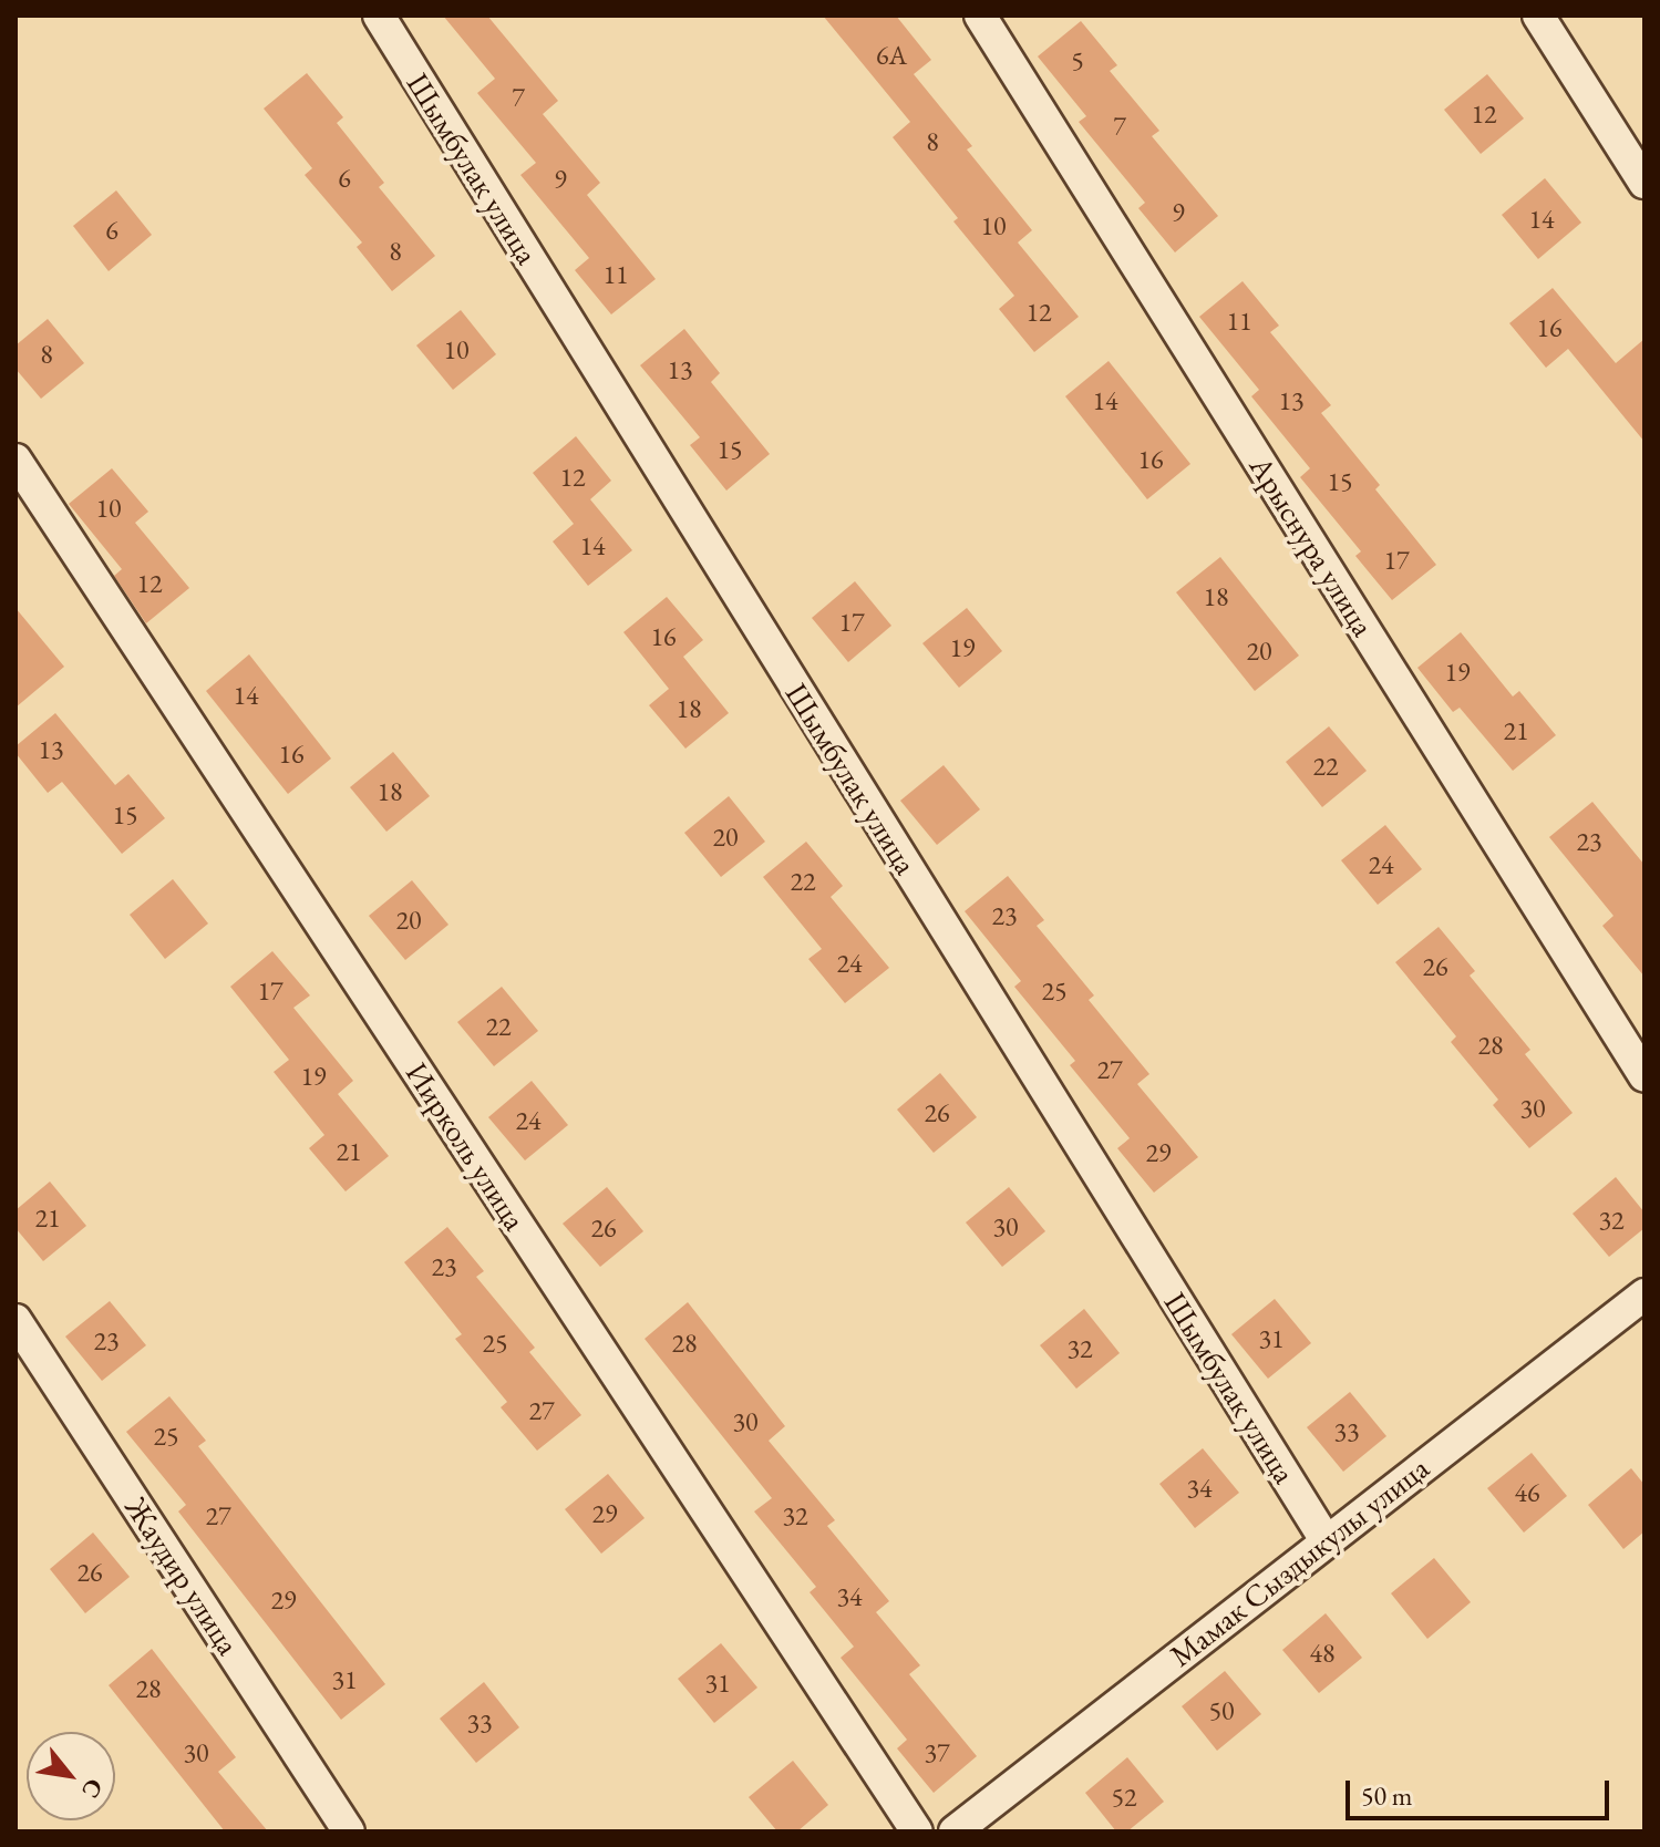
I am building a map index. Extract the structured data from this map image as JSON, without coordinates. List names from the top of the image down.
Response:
{
  "streets": {
    "street": [
      "Шымбулак улица",
      "Арыснура улица",
      "Иирколь улица",
      "Мамак Сыздыкулы улица",
      "Жаудир улица"
    ]
  },
  "crossings": [
    ["Шымбулак улица", "Мамак Сыздыкулы улица"]
  ],
  "house_numbers": [
    "6А",
    "5",
    "7",
    "12",
    "7",
    "8",
    "6",
    "9",
    "9",
    "14",
    "10",
    "6",
    "8",
    "11",
    "12",
    "11",
    "16",
    "10",
    "8",
    "13",
    "14",
    "13",
    "15",
    "16",
    "12",
    "15",
    "10",
    "14",
    "17",
    "12",
    "18",
    "17",
    "16",
    "19",
    "20",
    "19",
    "14",
    "18",
    "21",
    "13",
    "16",
    "22",
    "18",
    "15",
    "20",
    "23",
    "24",
    "22",
    "23",
    "20",
    "24",
    "26",
    "17",
    "25",
    "22",
    "28",
    "27",
    "19",
    "30",
    "26",
    "24",
    "21",
    "29",
    "21",
    "32",
    "30",
    "26",
    "23",
    "31",
    "23",
    "25",
    "28",
    "32",
    "27",
    "30",
    "33",
    "25",
    "34",
    "46",
    "29",
    "27",
    "32",
    "26",
    "34",
    "29",
    "48",
    "31",
    "31",
    "28",
    "50",
    "33",
    "30",
    "37",
    "52"
  ],
  "scale_bar": "50 m",
  "north": "bottom right"
}
